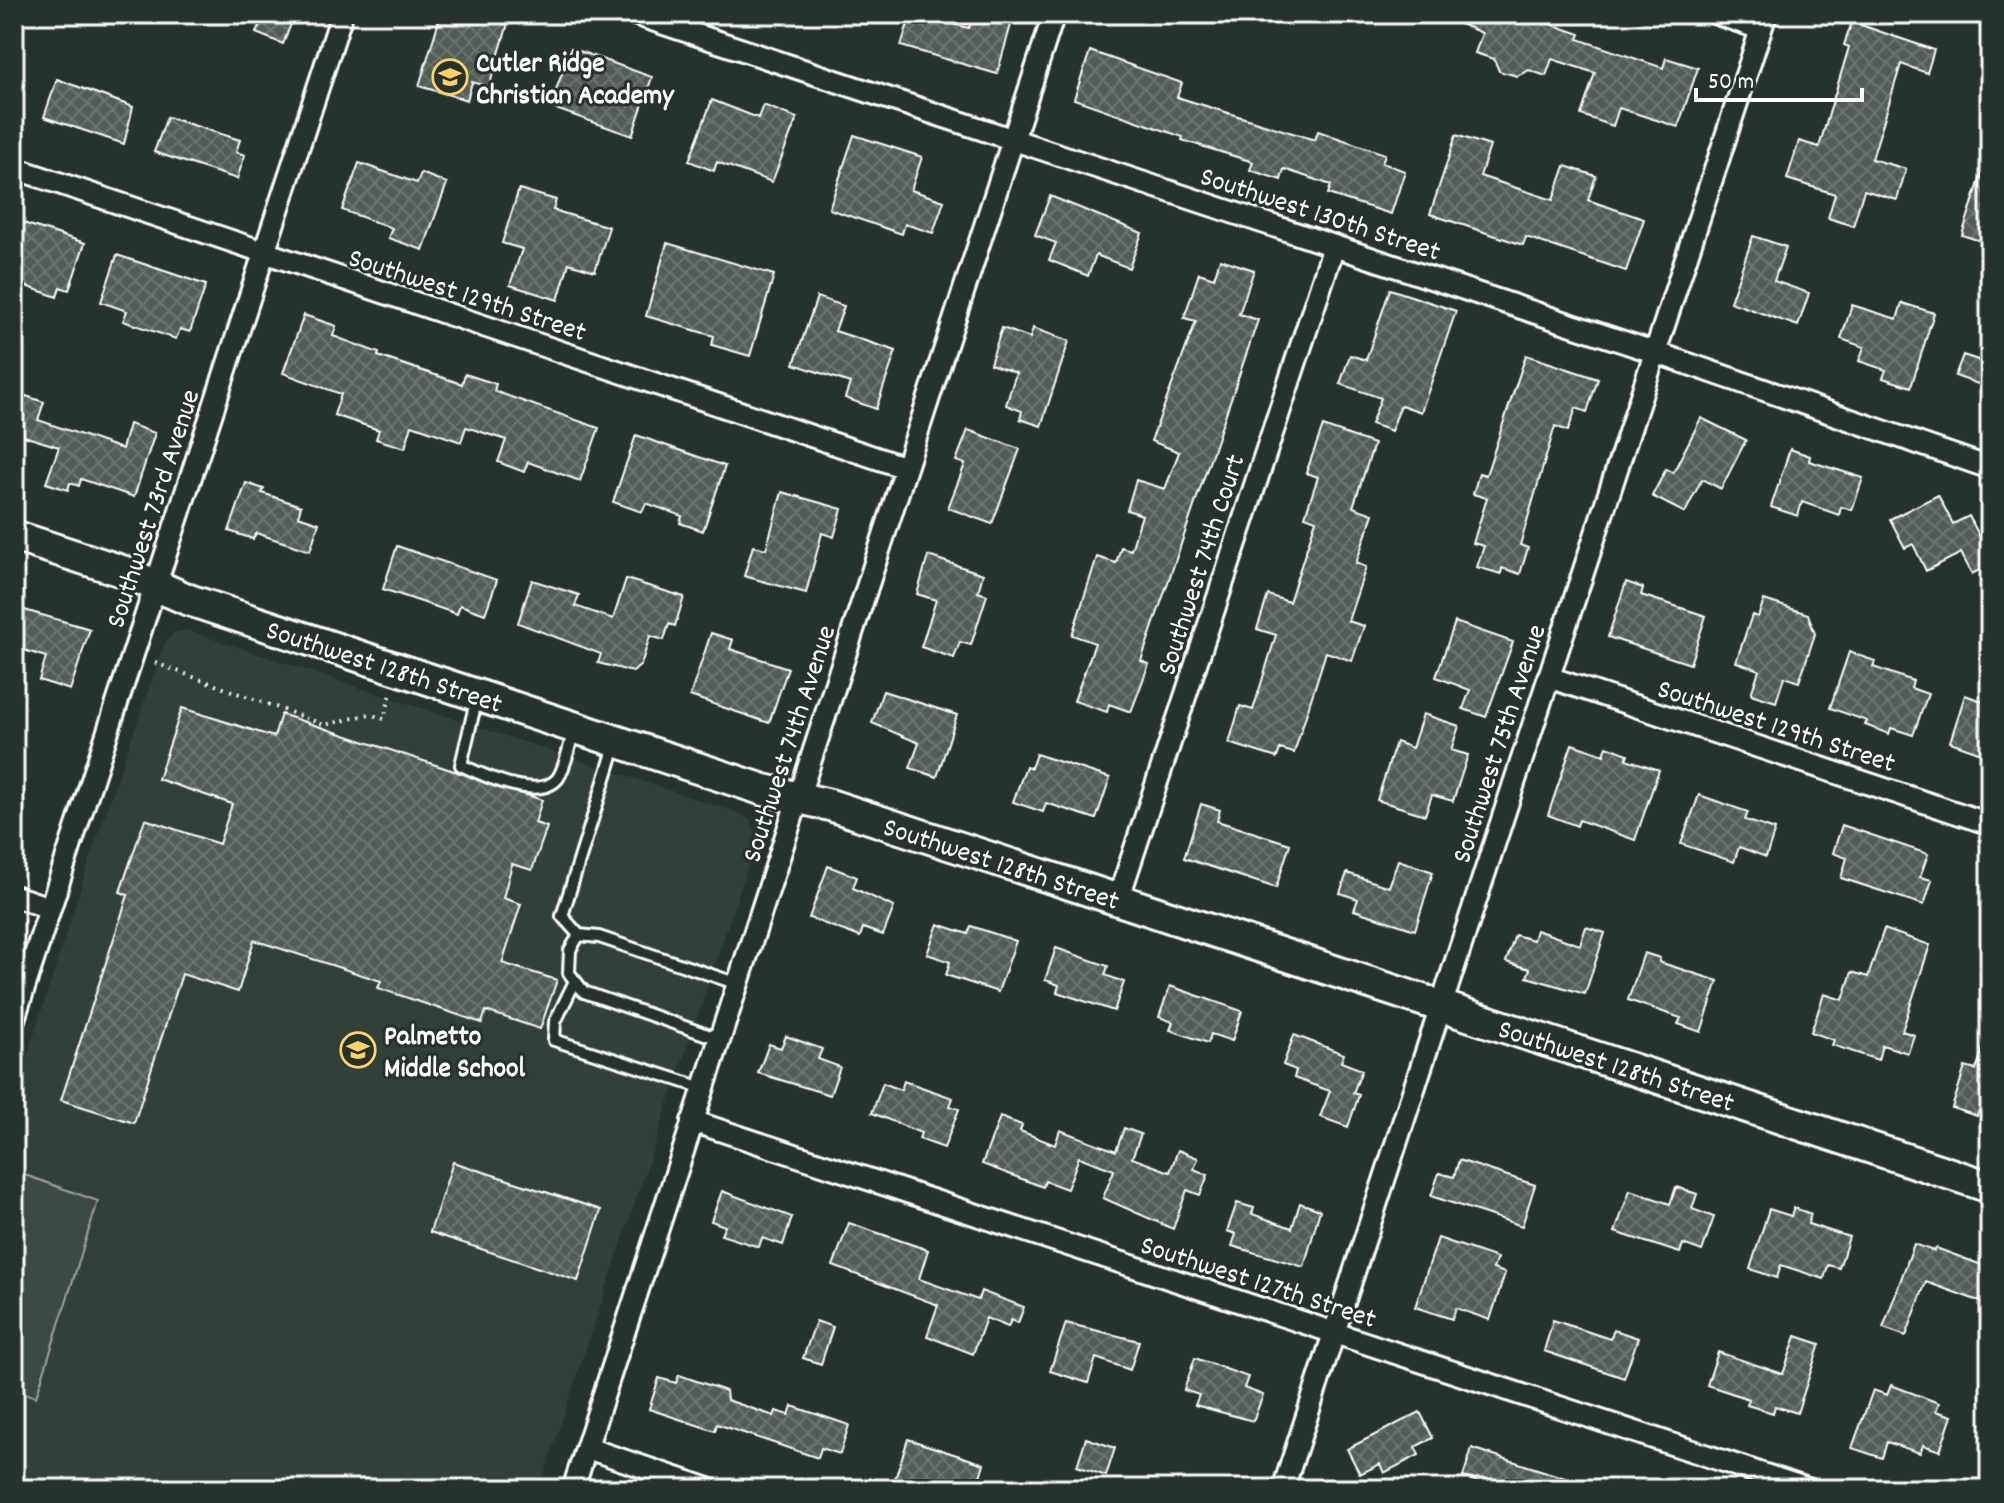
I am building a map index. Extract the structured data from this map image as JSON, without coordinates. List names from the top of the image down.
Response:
{
  "streets": {
    "street": [
      "Southwest 130th Street",
      "Southwest 129th Street",
      "Southwest 73rd Avenue",
      "Southwest 74th Court",
      "Southwest 128th Street",
      "Southwest 74th Avenue",
      "Southwest 75th Avenue",
      "Southwest 127th Street"
    ]
  },
  "crossings": [
    ["Southwest 130th Street", "Southwest 74th Court"],
    ["Southwest 130th Street", "Southwest 74th Avenue"],
    ["Southwest 130th Street", "Southwest 75th Avenue"],
    ["Southwest 129th Street", "Southwest 73rd Avenue"],
    ["Southwest 129th Street", "Southwest 74th Avenue"],
    ["Southwest 129th Street", "Southwest 75th Avenue"],
    ["Southwest 73rd Avenue", "Southwest 128th Street"],
    ["Southwest 74th Court", "Southwest 128th Street"],
    ["Southwest 128th Street", "Southwest 74th Avenue"],
    ["Southwest 128th Street", "Southwest 75th Avenue"],
    ["Southwest 74th Avenue", "Southwest 127th Street"],
    ["Southwest 75th Avenue", "Southwest 127th Street"]
  ],
  "places": {
    "school or university": ["Cutler Ridge Christian Academy", "Palmetto Middle School"]
  },
  "scale_bar": "50 m"
}
